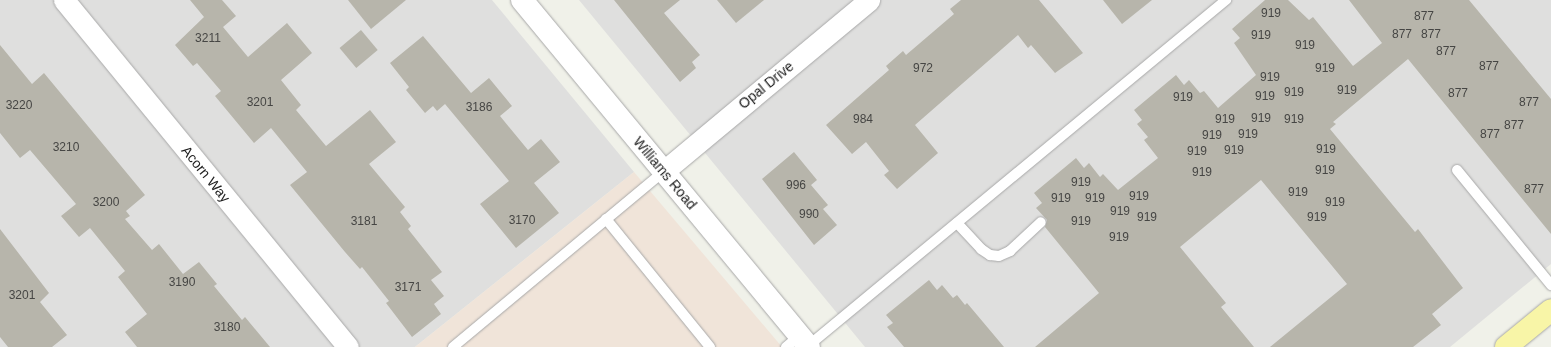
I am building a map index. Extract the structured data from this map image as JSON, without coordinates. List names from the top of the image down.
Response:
{
  "streets": {
    "street": ["Opal Drive", "Williams Road", "Acorn Way"]
  },
  "crossings": [
    ["Opal Drive", "Williams Road"]
  ],
  "house_numbers": [
    "919",
    "877",
    "877",
    "877",
    "919",
    "3211",
    "919",
    "877",
    "877",
    "972",
    "919",
    "919",
    "919",
    "919",
    "877",
    "919",
    "919",
    "3201",
    "877",
    "3220",
    "3186",
    "919",
    "984",
    "919",
    "919",
    "877",
    "919",
    "877",
    "919",
    "3210",
    "919",
    "919",
    "919",
    "919",
    "919",
    "919",
    "996",
    "877",
    "919",
    "919",
    "919",
    "919",
    "3200",
    "919",
    "919",
    "990",
    "919",
    "919",
    "3170",
    "3181",
    "919",
    "919",
    "3190",
    "3171",
    "3201",
    "3180"
  ]
}
